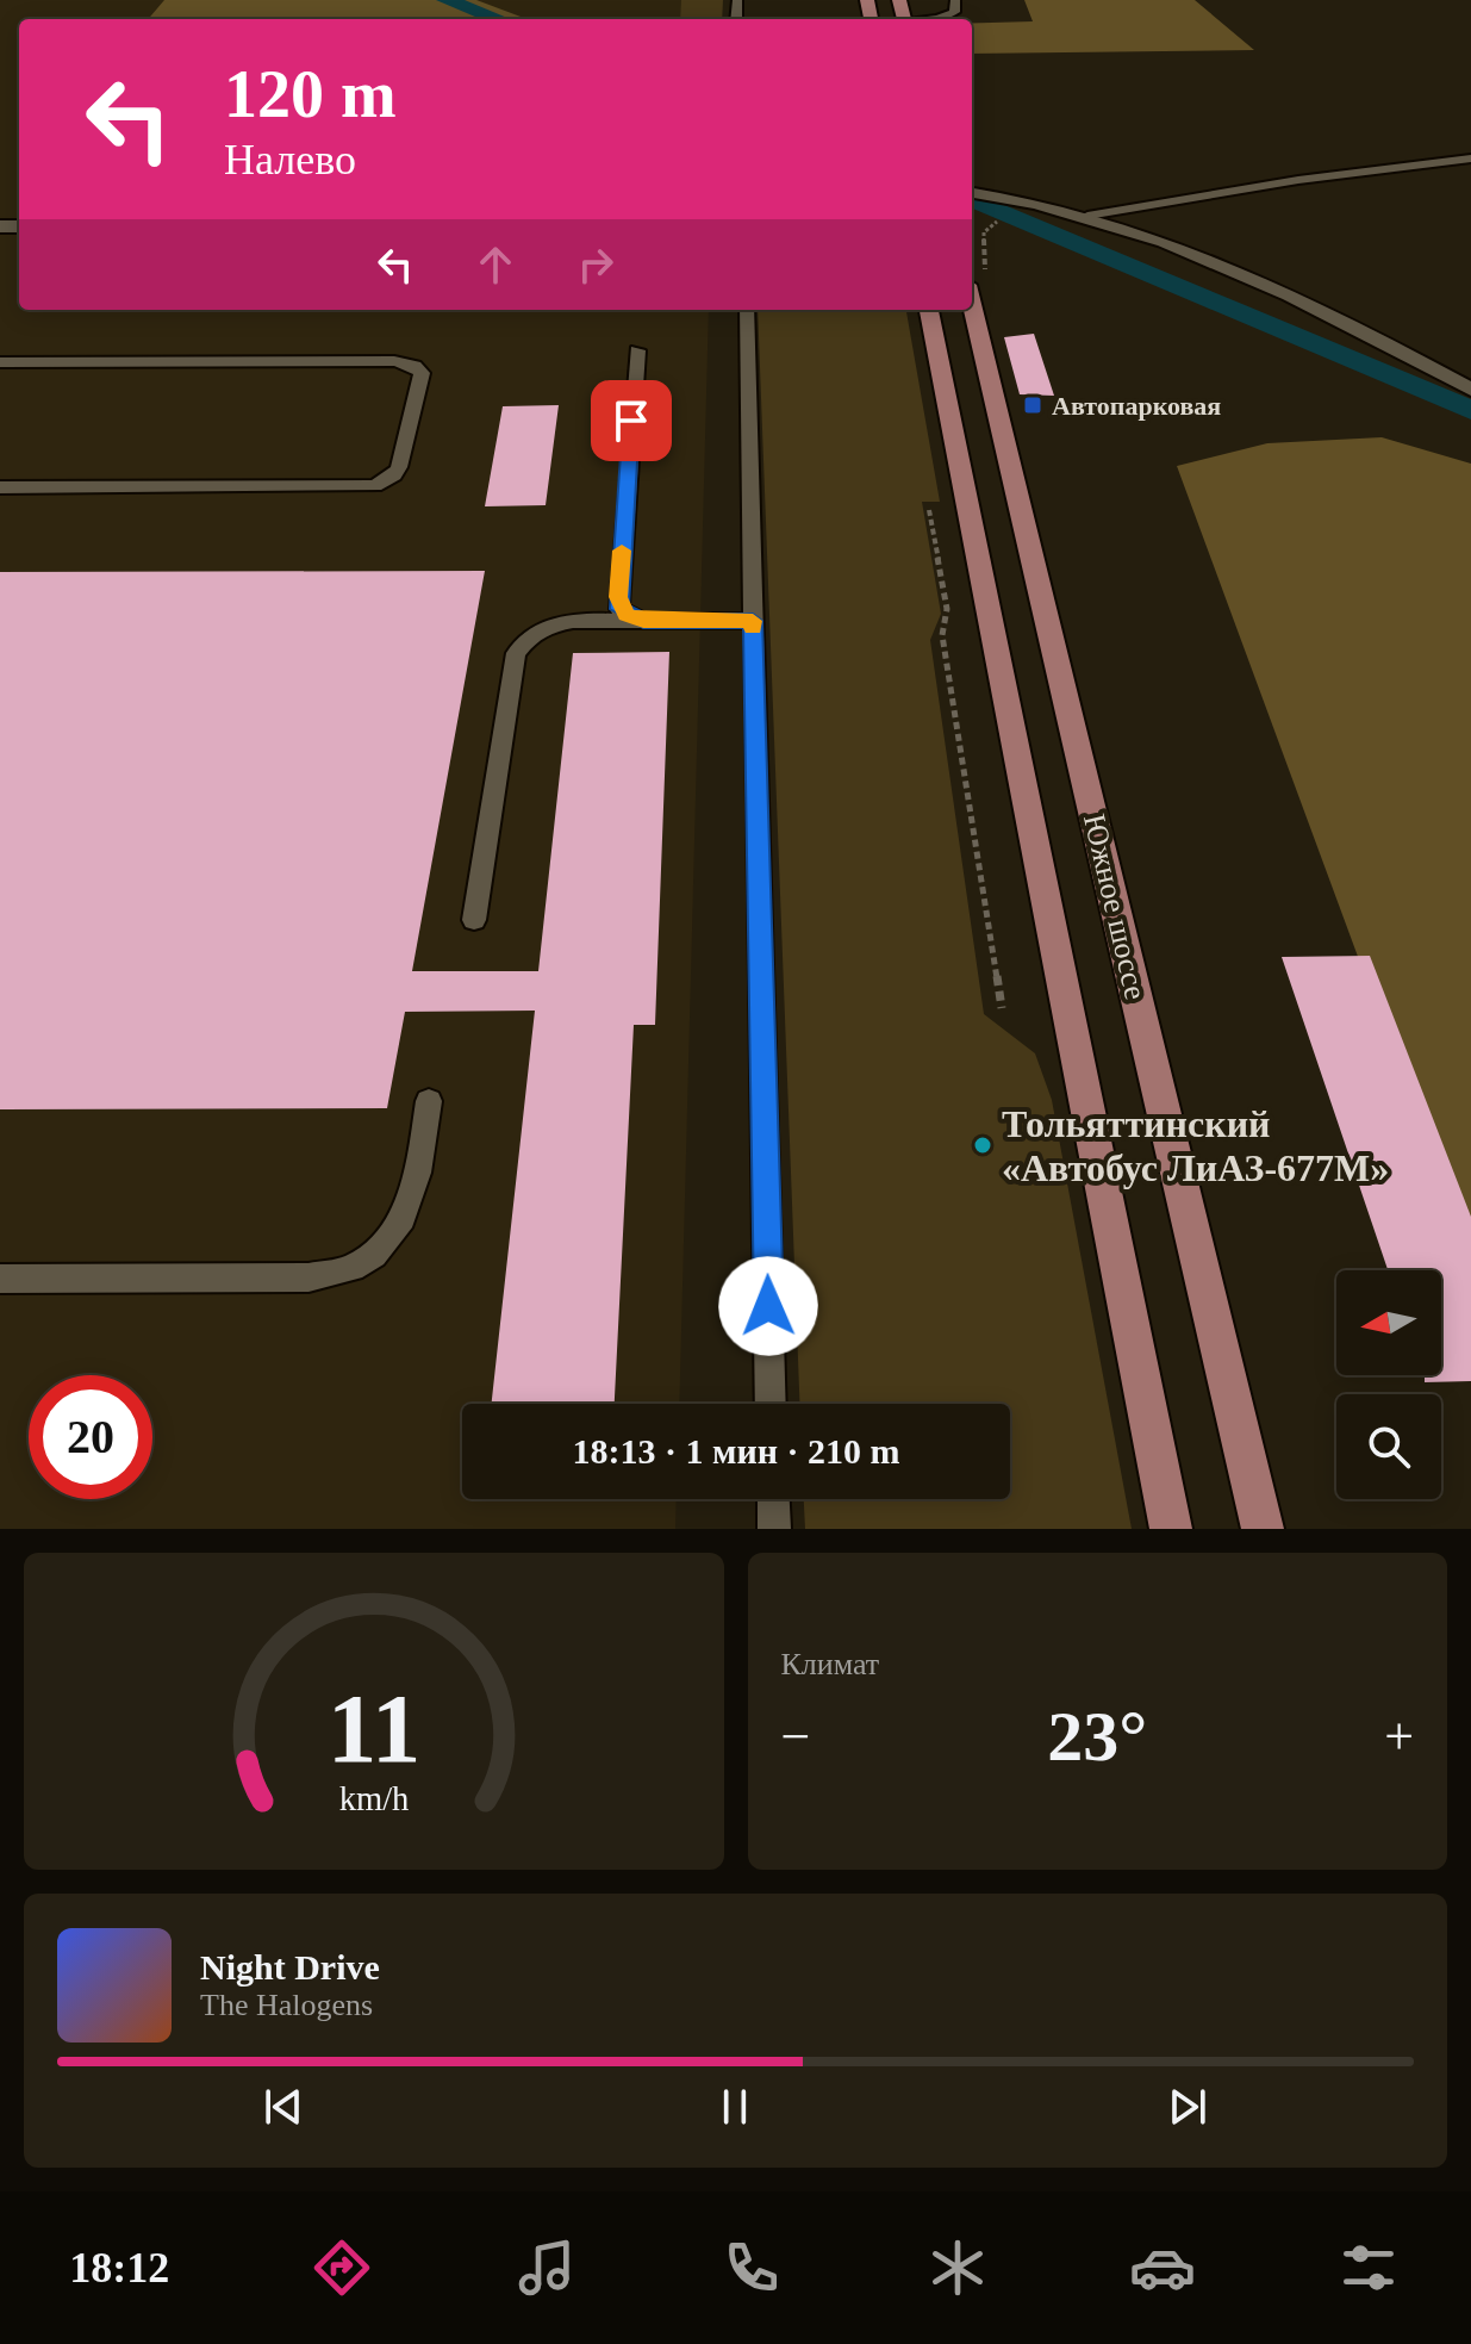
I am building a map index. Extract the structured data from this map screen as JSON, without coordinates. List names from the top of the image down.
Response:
{
  "streets": {
    "main road": ["Южное шоссе"]
  },
  "places": {
    "transit": ["Автопарковая"],
    "other": ["Тольяттинский «Автобус ЛиАЗ-677М»"]
  },
  "north": "left",
  "page": {
    "turn": ["120 m", "Налево"],
    "limit": "20",
    "trip": "18:13 · 1 мин · 210 m",
    "tile": "Климат",
    "heat": ["−", "23°", "+"],
    "song": ["Night Drive", "The Halogens"],
    "tabs": "18:12",
    "gauge": ["11", "km/h"]
  }
}
